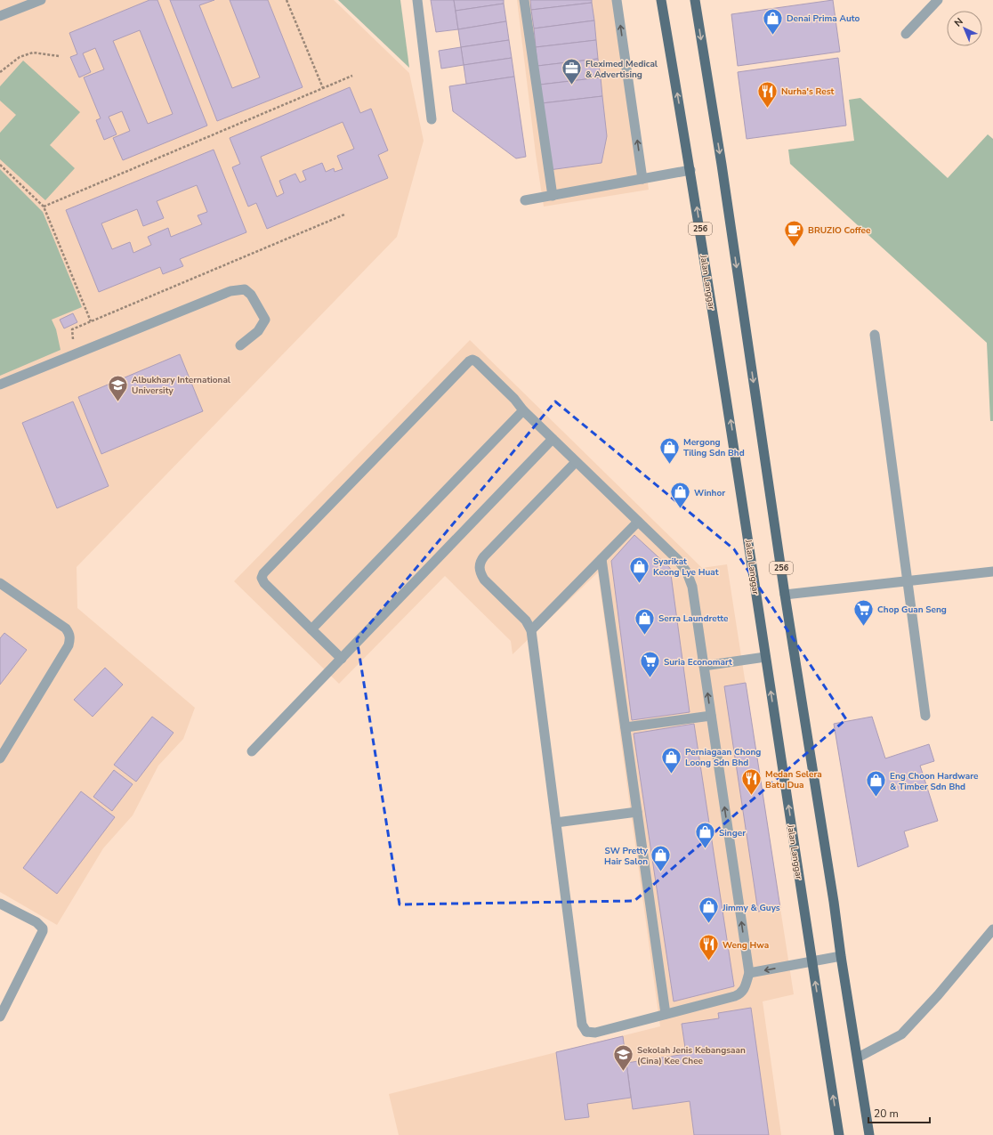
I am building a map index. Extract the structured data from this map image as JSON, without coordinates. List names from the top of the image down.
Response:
{
  "streets": {
    "main road": ["256", "Jalan Langgar"]
  },
  "places": {
    "shop": [
      "Denai Prima Auto",
      "Mergong Tiling Sdn Bhd",
      "Winhor",
      "Syarikat Keong Lye Huat",
      "Serra Laundrette",
      "Perniagaan Chong Loong Sdn Bhd",
      "Eng Choon Hardware & Timber Sdn Bhd",
      "Singer",
      "SW Pretty Hair Salon",
      "Jimmy & Guys"
    ],
    "office": ["Fleximed Medical & Advertising"],
    "restaurant": ["Nurha's Rest", "Medan Selera Batu Dua", "Weng Hwa"],
    "cafe": ["BRUZIO Coffee"],
    "school or university": ["Albukhary International University", "Sekolah Jenis Kebangsaan (Cina) Kee Chee"],
    "supermarket": ["Chop Guan Seng", "Suria Economart"]
  },
  "scale_bar": "20 m",
  "north": "top left"
}
